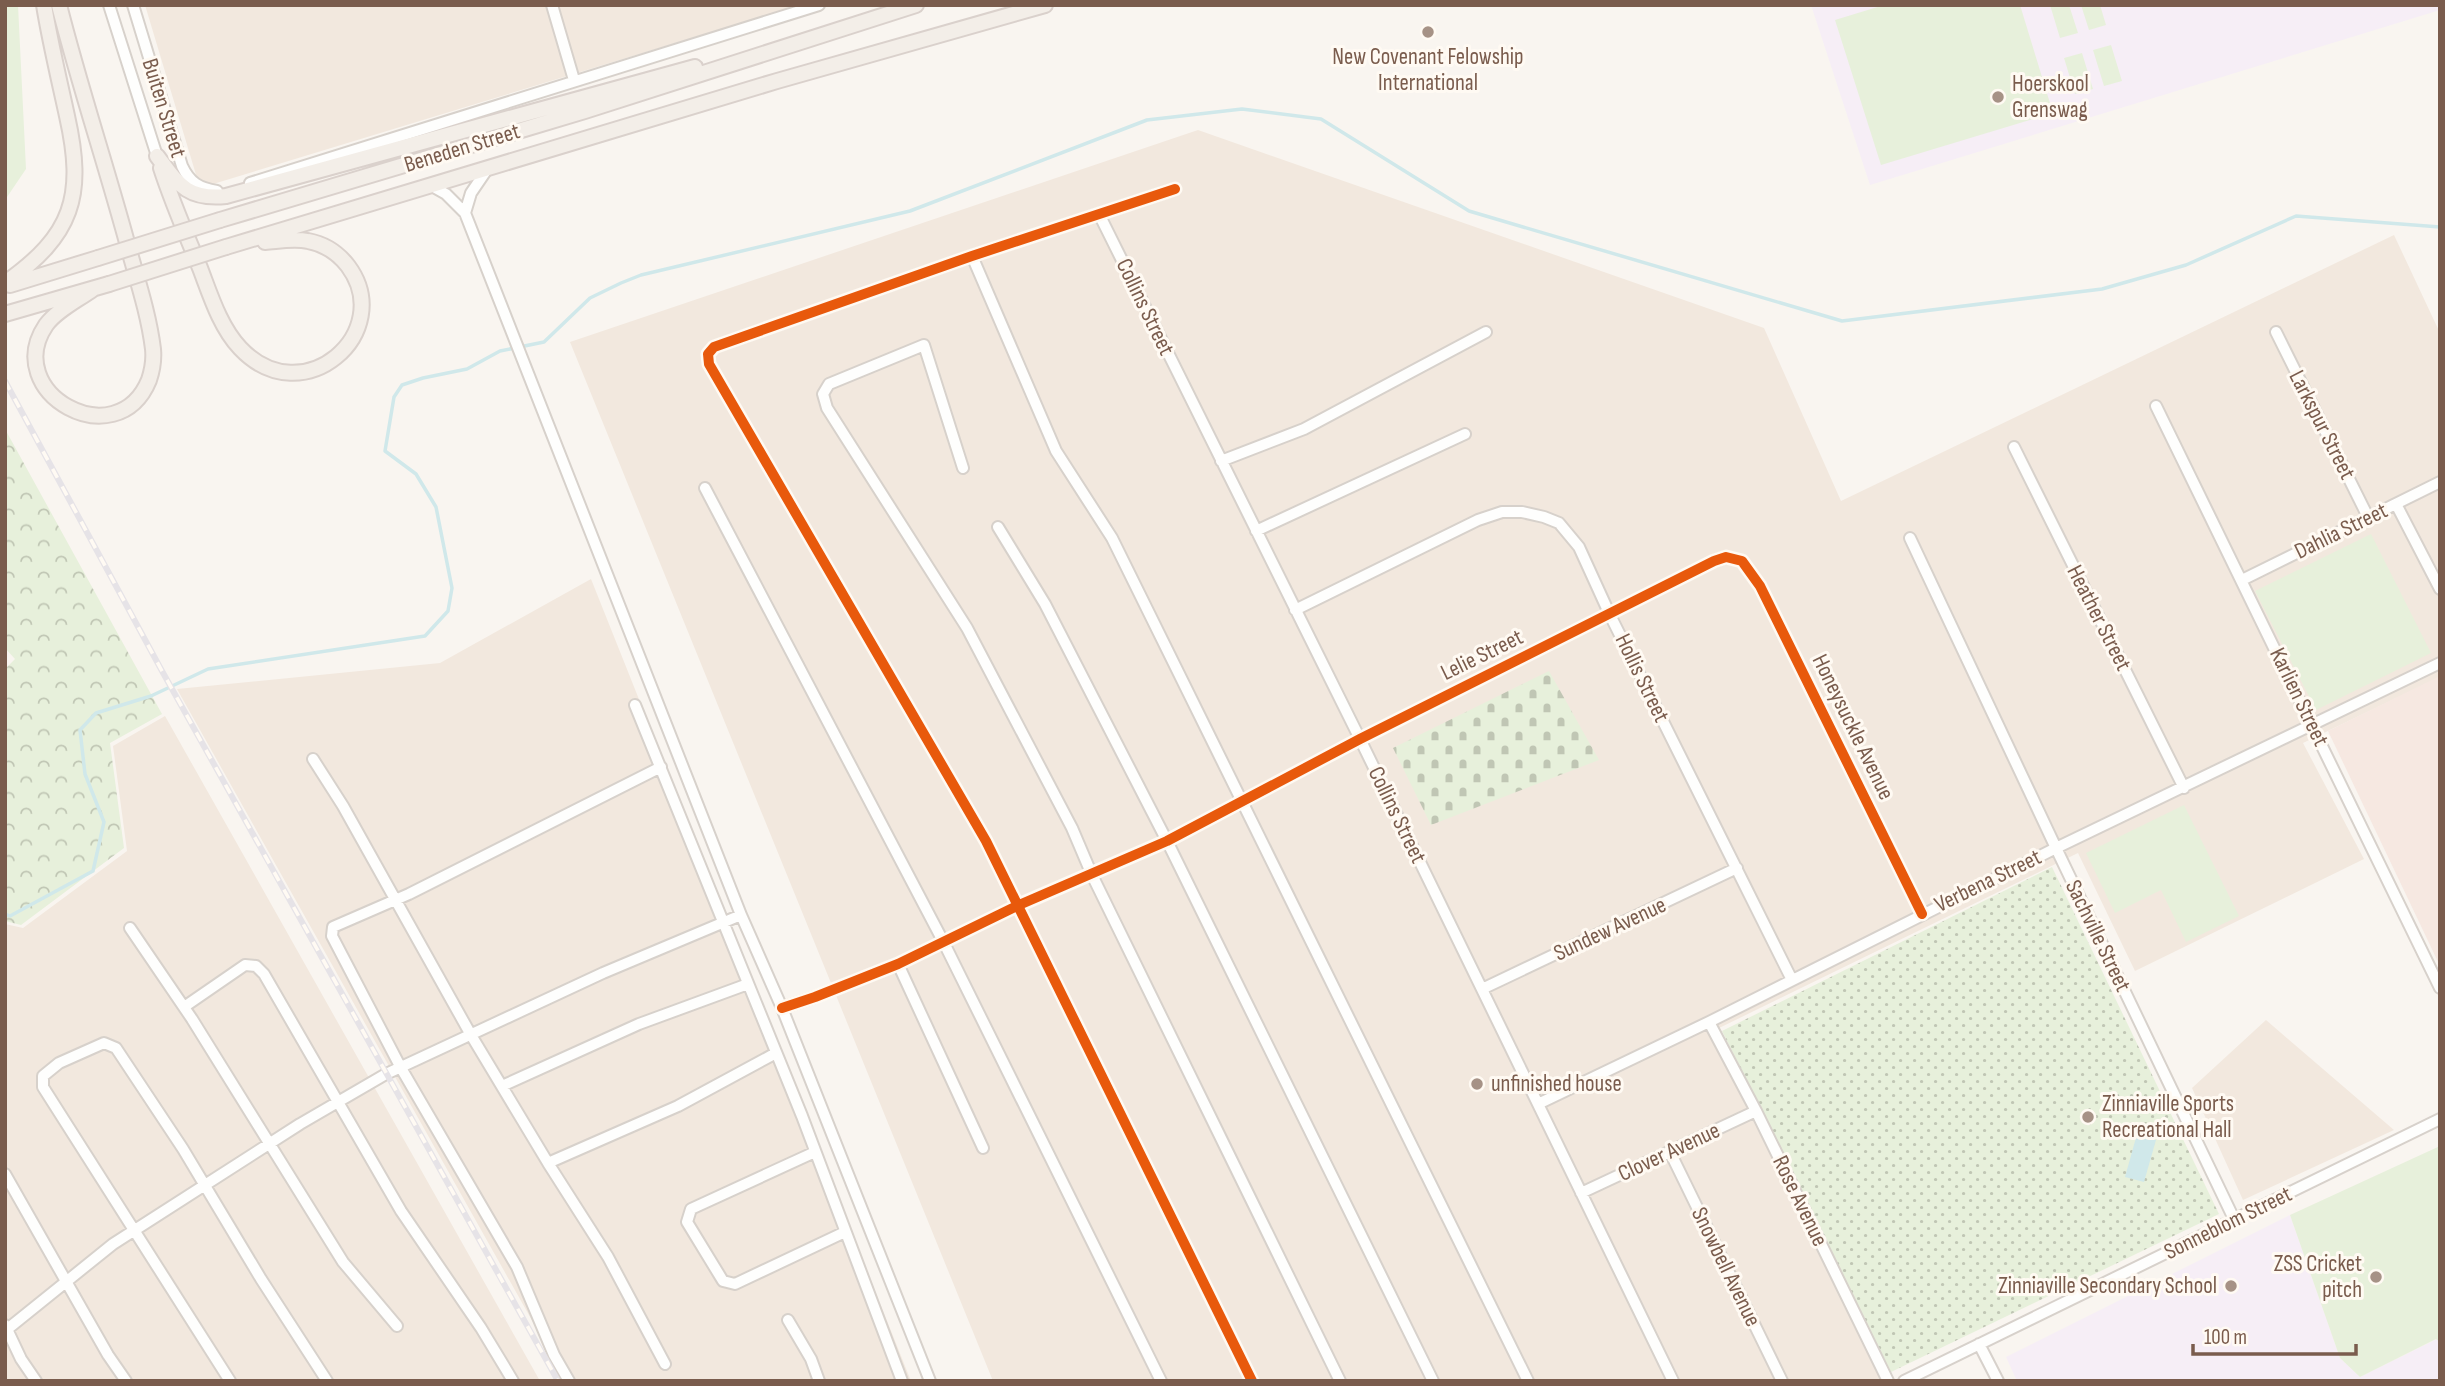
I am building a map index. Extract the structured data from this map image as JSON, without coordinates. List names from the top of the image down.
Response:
{
  "streets": {
    "main road": ["Beneden Street"],
    "street": [
      "Buiten Street",
      "Collins Street",
      "Larkspur Street",
      "Dahlia Street",
      "Heather Street",
      "Lelie Street",
      "Hollis Street",
      "Karlien Street",
      "Honeysuckle Avenue",
      "Verbena Street",
      "Sundew Avenue",
      "Sachville Street",
      "Clover Avenue",
      "Rose Avenue",
      "Sonneblom Street",
      "Snowbell Avenue"
    ]
  },
  "crossings": [
    ["Buiten Street", "Beneden Street"],
    ["Collins Street", "Lelie Street"],
    ["Collins Street", "Hollis Street"],
    ["Collins Street", "Verbena Street"],
    ["Collins Street", "Sundew Avenue"],
    ["Collins Street", "Clover Avenue"],
    ["Larkspur Street", "Dahlia Street"],
    ["Dahlia Street", "Karlien Street"],
    ["Heather Street", "Verbena Street"],
    ["Lelie Street", "Hollis Street"],
    ["Lelie Street", "Honeysuckle Avenue"],
    ["Hollis Street", "Verbena Street"],
    ["Hollis Street", "Sundew Avenue"],
    ["Karlien Street", "Verbena Street"],
    ["Honeysuckle Avenue", "Verbena Street"],
    ["Verbena Street", "Sachville Street"],
    ["Verbena Street", "Rose Avenue"],
    ["Sachville Street", "Sonneblom Street"],
    ["Clover Avenue", "Rose Avenue"],
    ["Clover Avenue", "Snowbell Avenue"]
  ],
  "places": [
    "New Covenant Felowship International",
    "Hoerskool Grenswag",
    "unfinished house",
    "Zinniaville Sports Recreational Hall",
    "ZSS Cricket pitch",
    "Zinniaville Secondary School"
  ],
  "scale_bar": "100 m"
}
